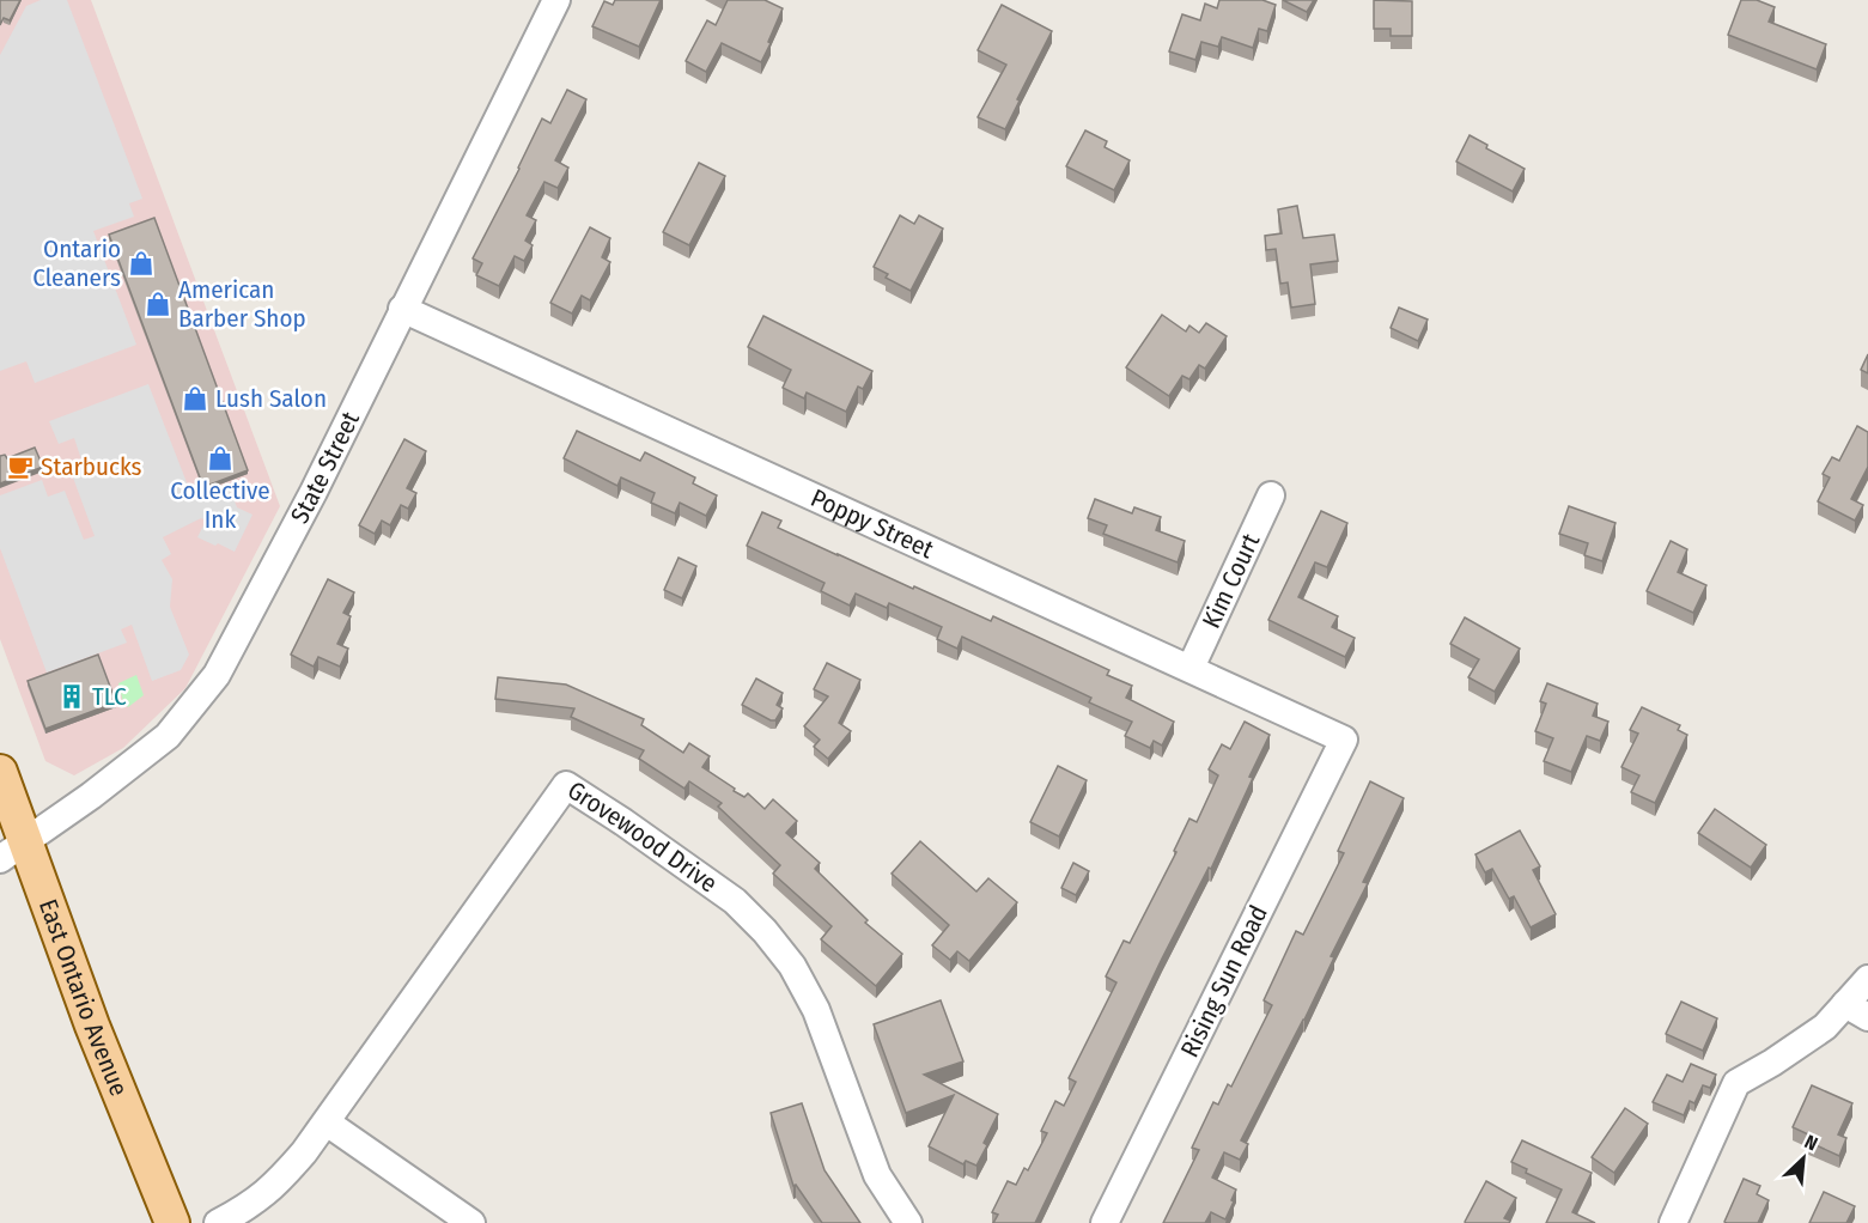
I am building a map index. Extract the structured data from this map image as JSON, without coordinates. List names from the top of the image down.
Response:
{
  "streets": {
    "main road": ["East Ontario Avenue"],
    "street": [
      "State Street",
      "Poppy Street",
      "Kim Court",
      "Grovewood Drive",
      "Rising Sun Road"
    ]
  },
  "crossings": [
    ["State Street", "Poppy Street"],
    ["State Street", "East Ontario Avenue"],
    ["Poppy Street", "Kim Court"],
    ["Poppy Street", "Rising Sun Road"]
  ],
  "places": {
    "shop": [
      "Ontario Cleaners",
      "American Barber Shop",
      "Lush Salon",
      "Collective Ink"
    ],
    "cafe": ["Starbucks"],
    "building": ["TLC"]
  },
  "north": "top right"
}
